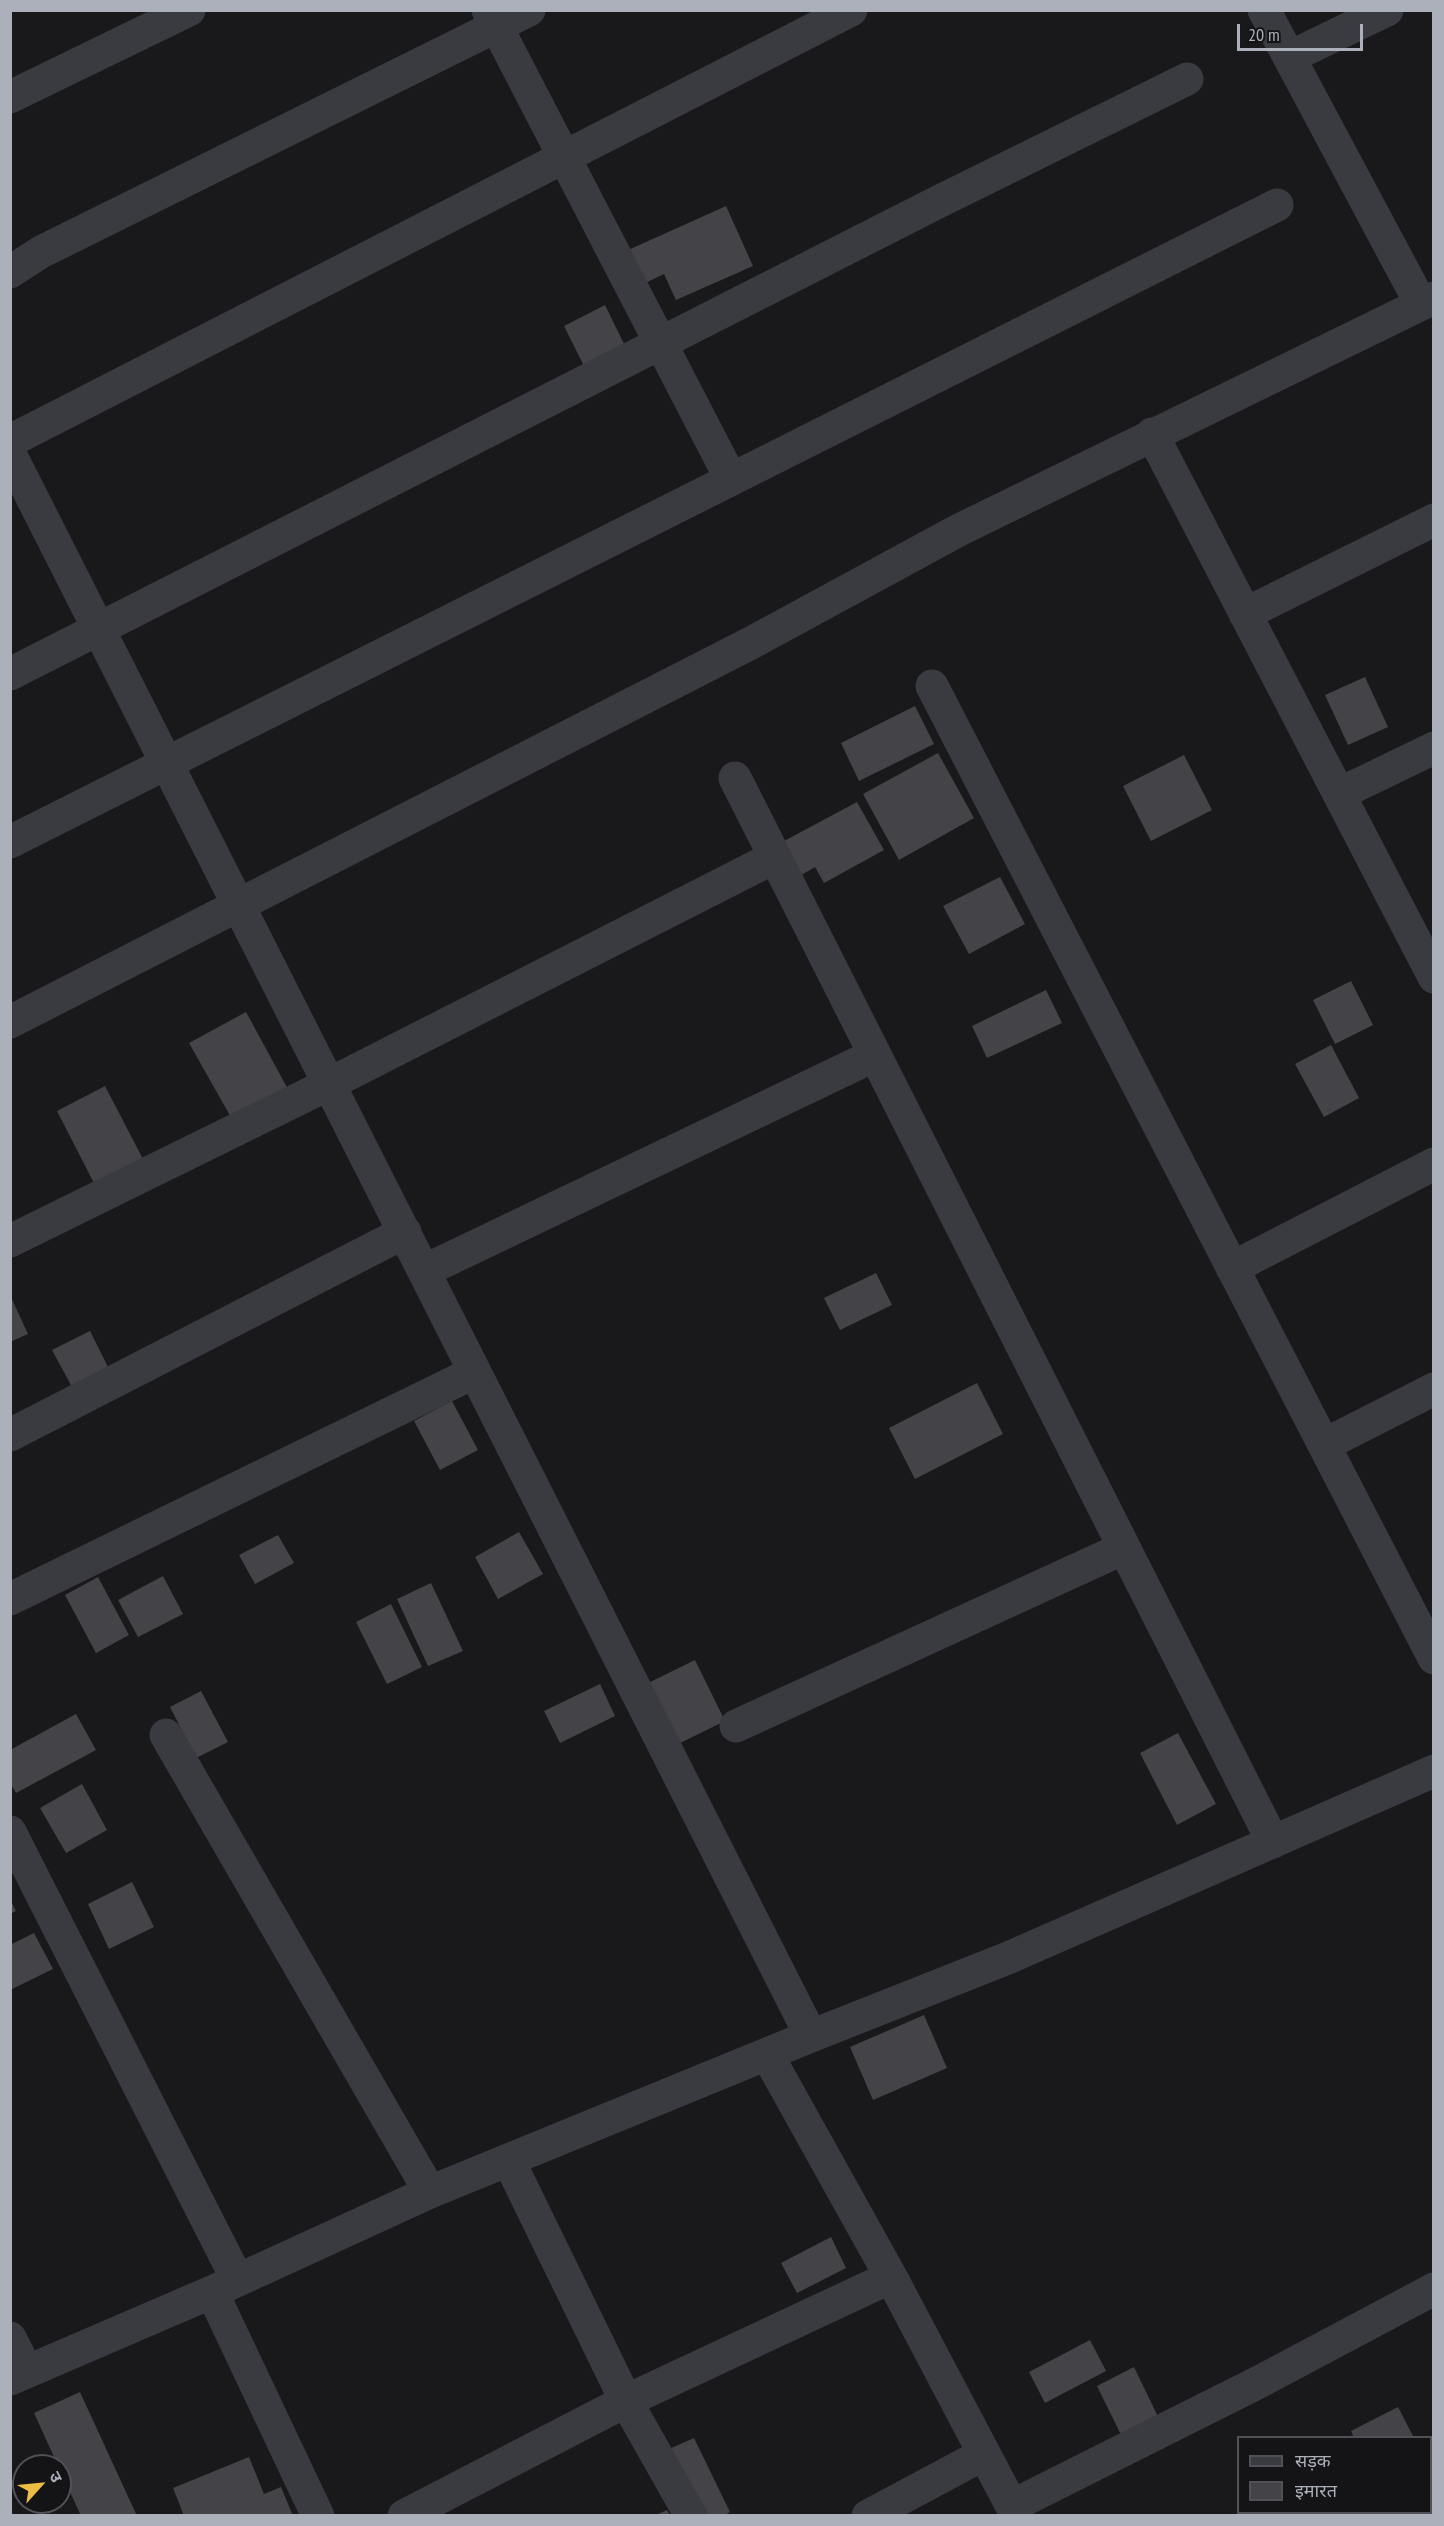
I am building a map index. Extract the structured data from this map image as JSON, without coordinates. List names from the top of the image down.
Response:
{
  "legend": ["सड़क", "इमारत"],
  "scale_bar": "20 m",
  "north": "top right"
}
